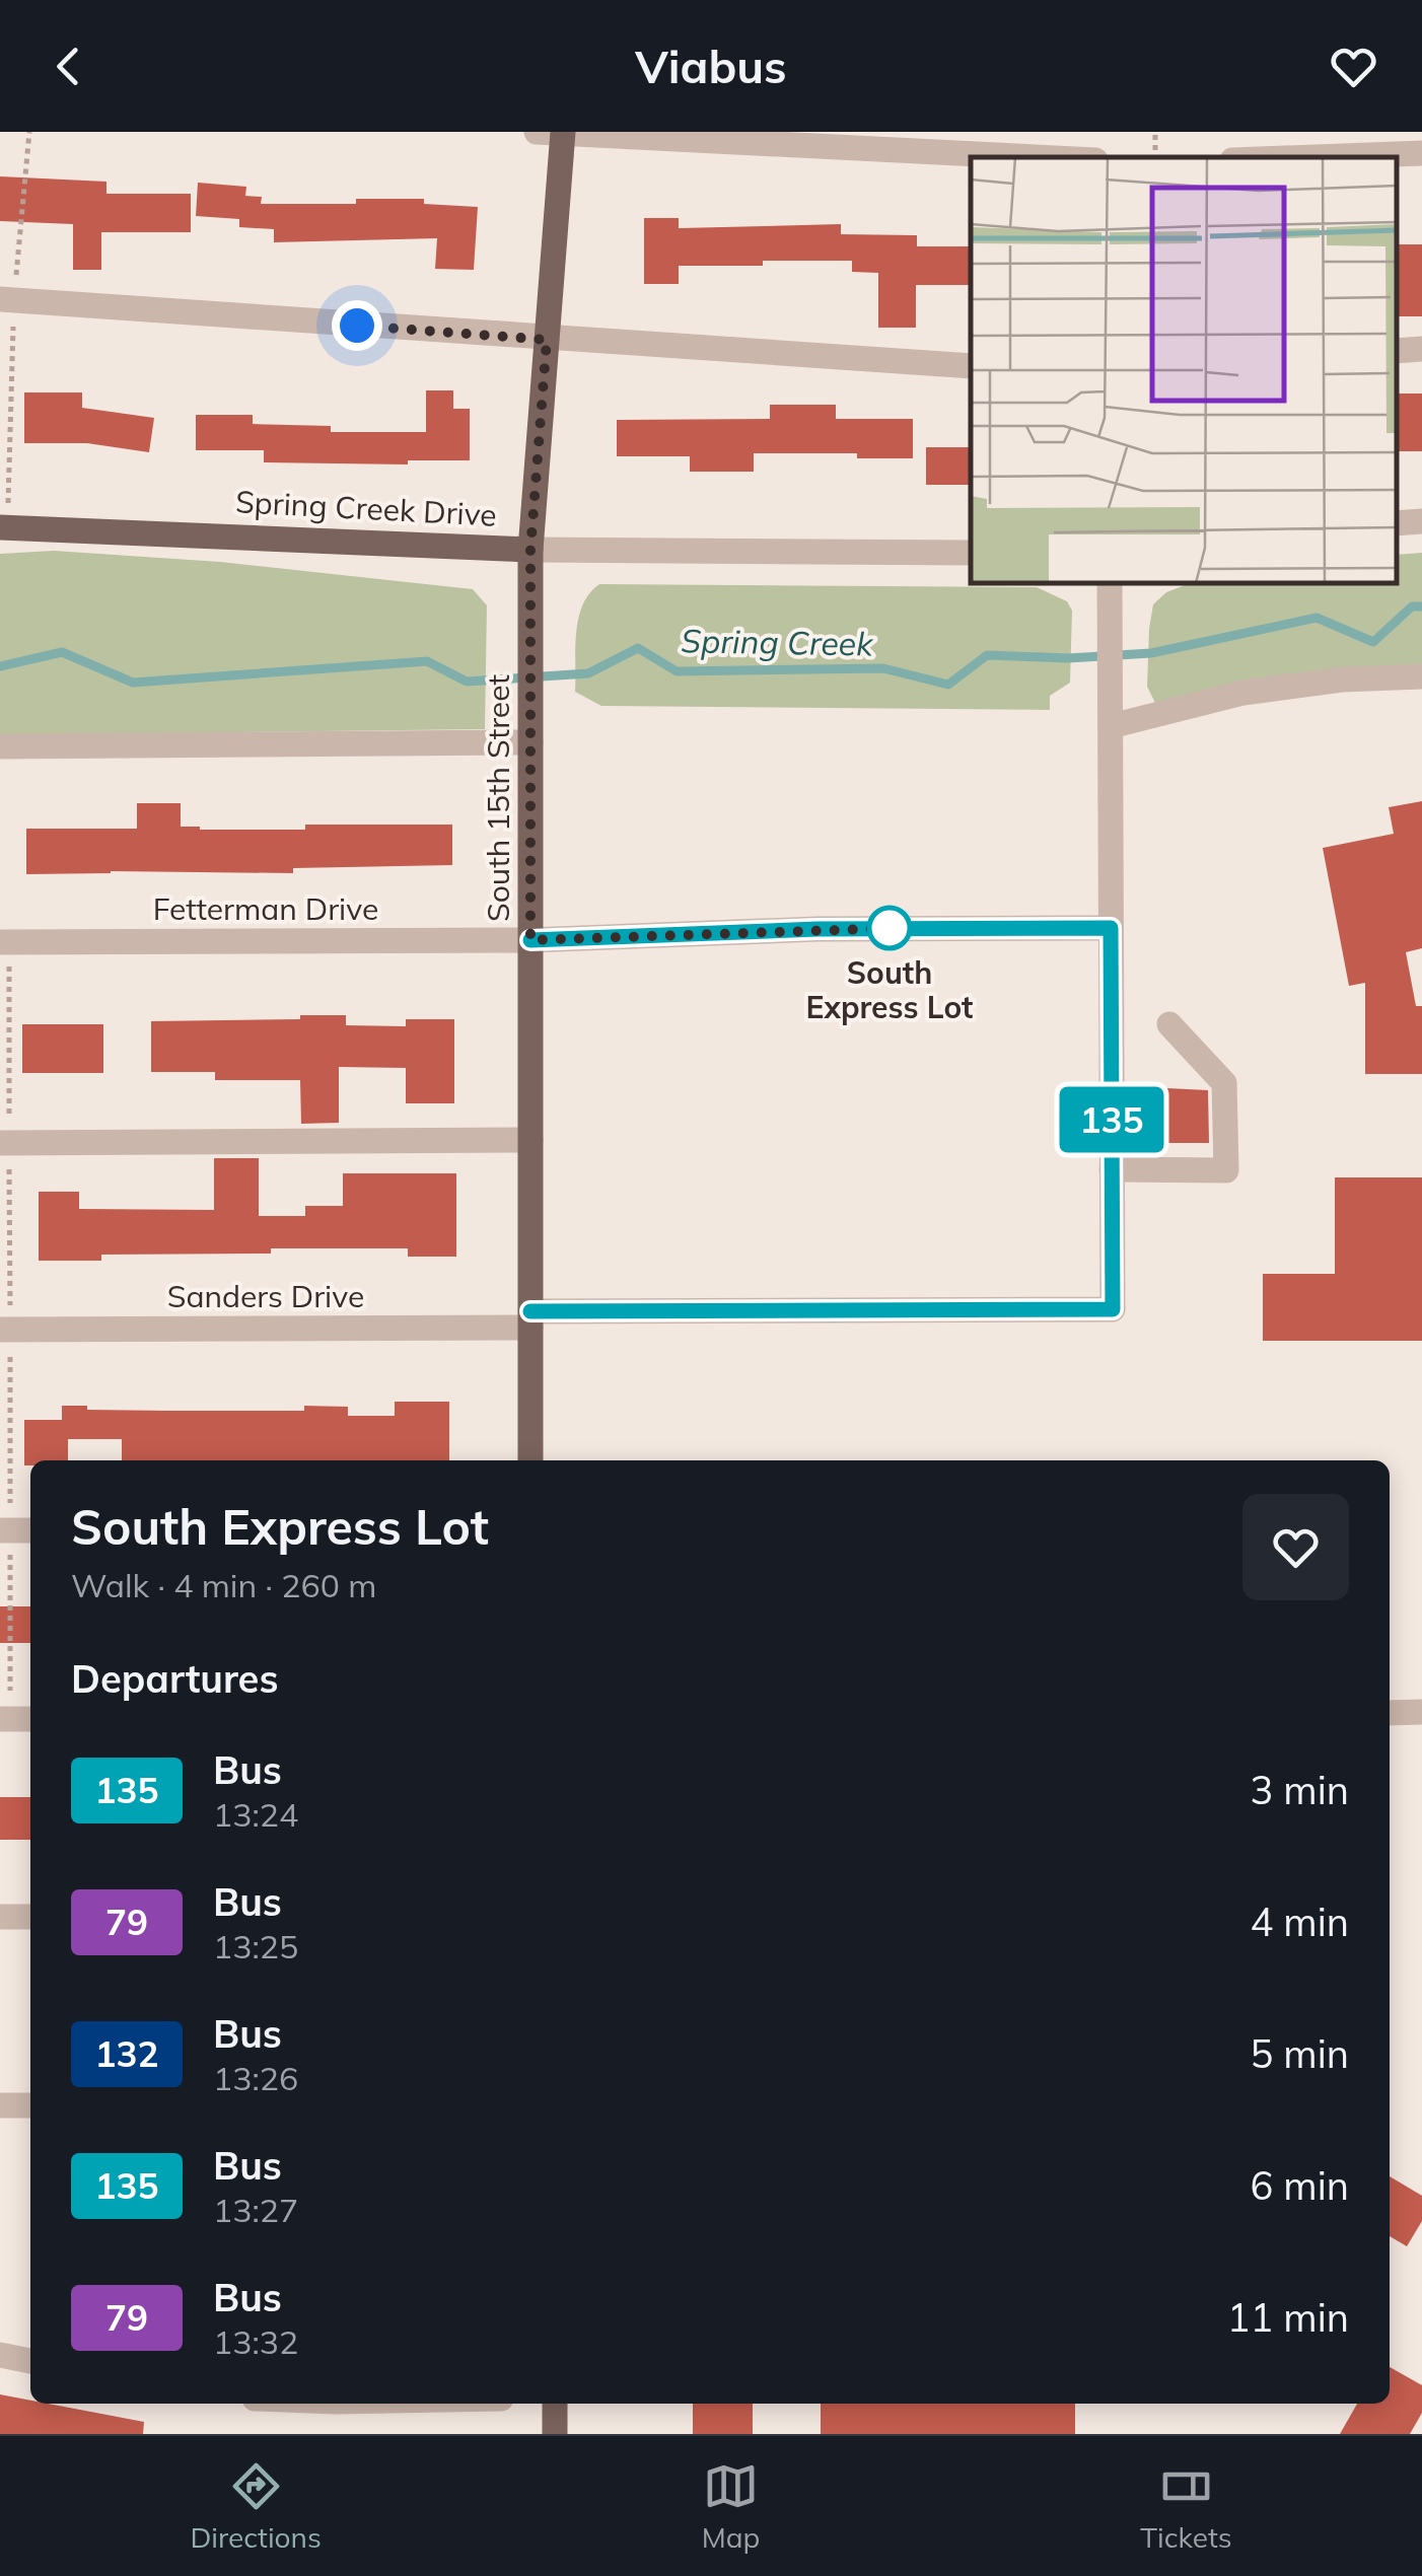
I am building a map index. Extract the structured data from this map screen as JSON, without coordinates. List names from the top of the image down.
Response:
{
  "streets": {
    "main road": ["Spring Creek Drive", "South 15th Street"],
    "street": ["Fetterman Drive", "Sanders Drive"]
  },
  "crossings": [
    ["Spring Creek Drive", "South 15th Street"],
    ["South 15th Street", "Fetterman Drive"],
    ["South 15th Street", "Sanders Drive"]
  ],
  "water": ["Spring Creek"],
  "places": ["South Express Lot"],
  "lines": ["bus line 135"],
  "page": {
    "header": "Viabus",
    "on_map": "135",
    "heading": [
      ["South Express Lot", "Walk · 4 min · 260 m"],
      "Departures"
    ],
    "list": [
      {
        "mark": "135",
        "name": "Bus",
        "note": "13:24",
        "value": "3 min"
      },
      {
        "mark": "79",
        "name": "Bus",
        "note": "13:25",
        "value": "4 min"
      },
      {
        "mark": "132",
        "name": "Bus",
        "note": "13:26",
        "value": "5 min"
      },
      {
        "mark": "135",
        "name": "Bus",
        "note": "13:27",
        "value": "6 min"
      },
      {
        "mark": "79",
        "name": "Bus",
        "note": "13:32",
        "value": "11 min"
      }
    ],
    "tabs": ["Directions", "Map", "Tickets"]
  }
}
